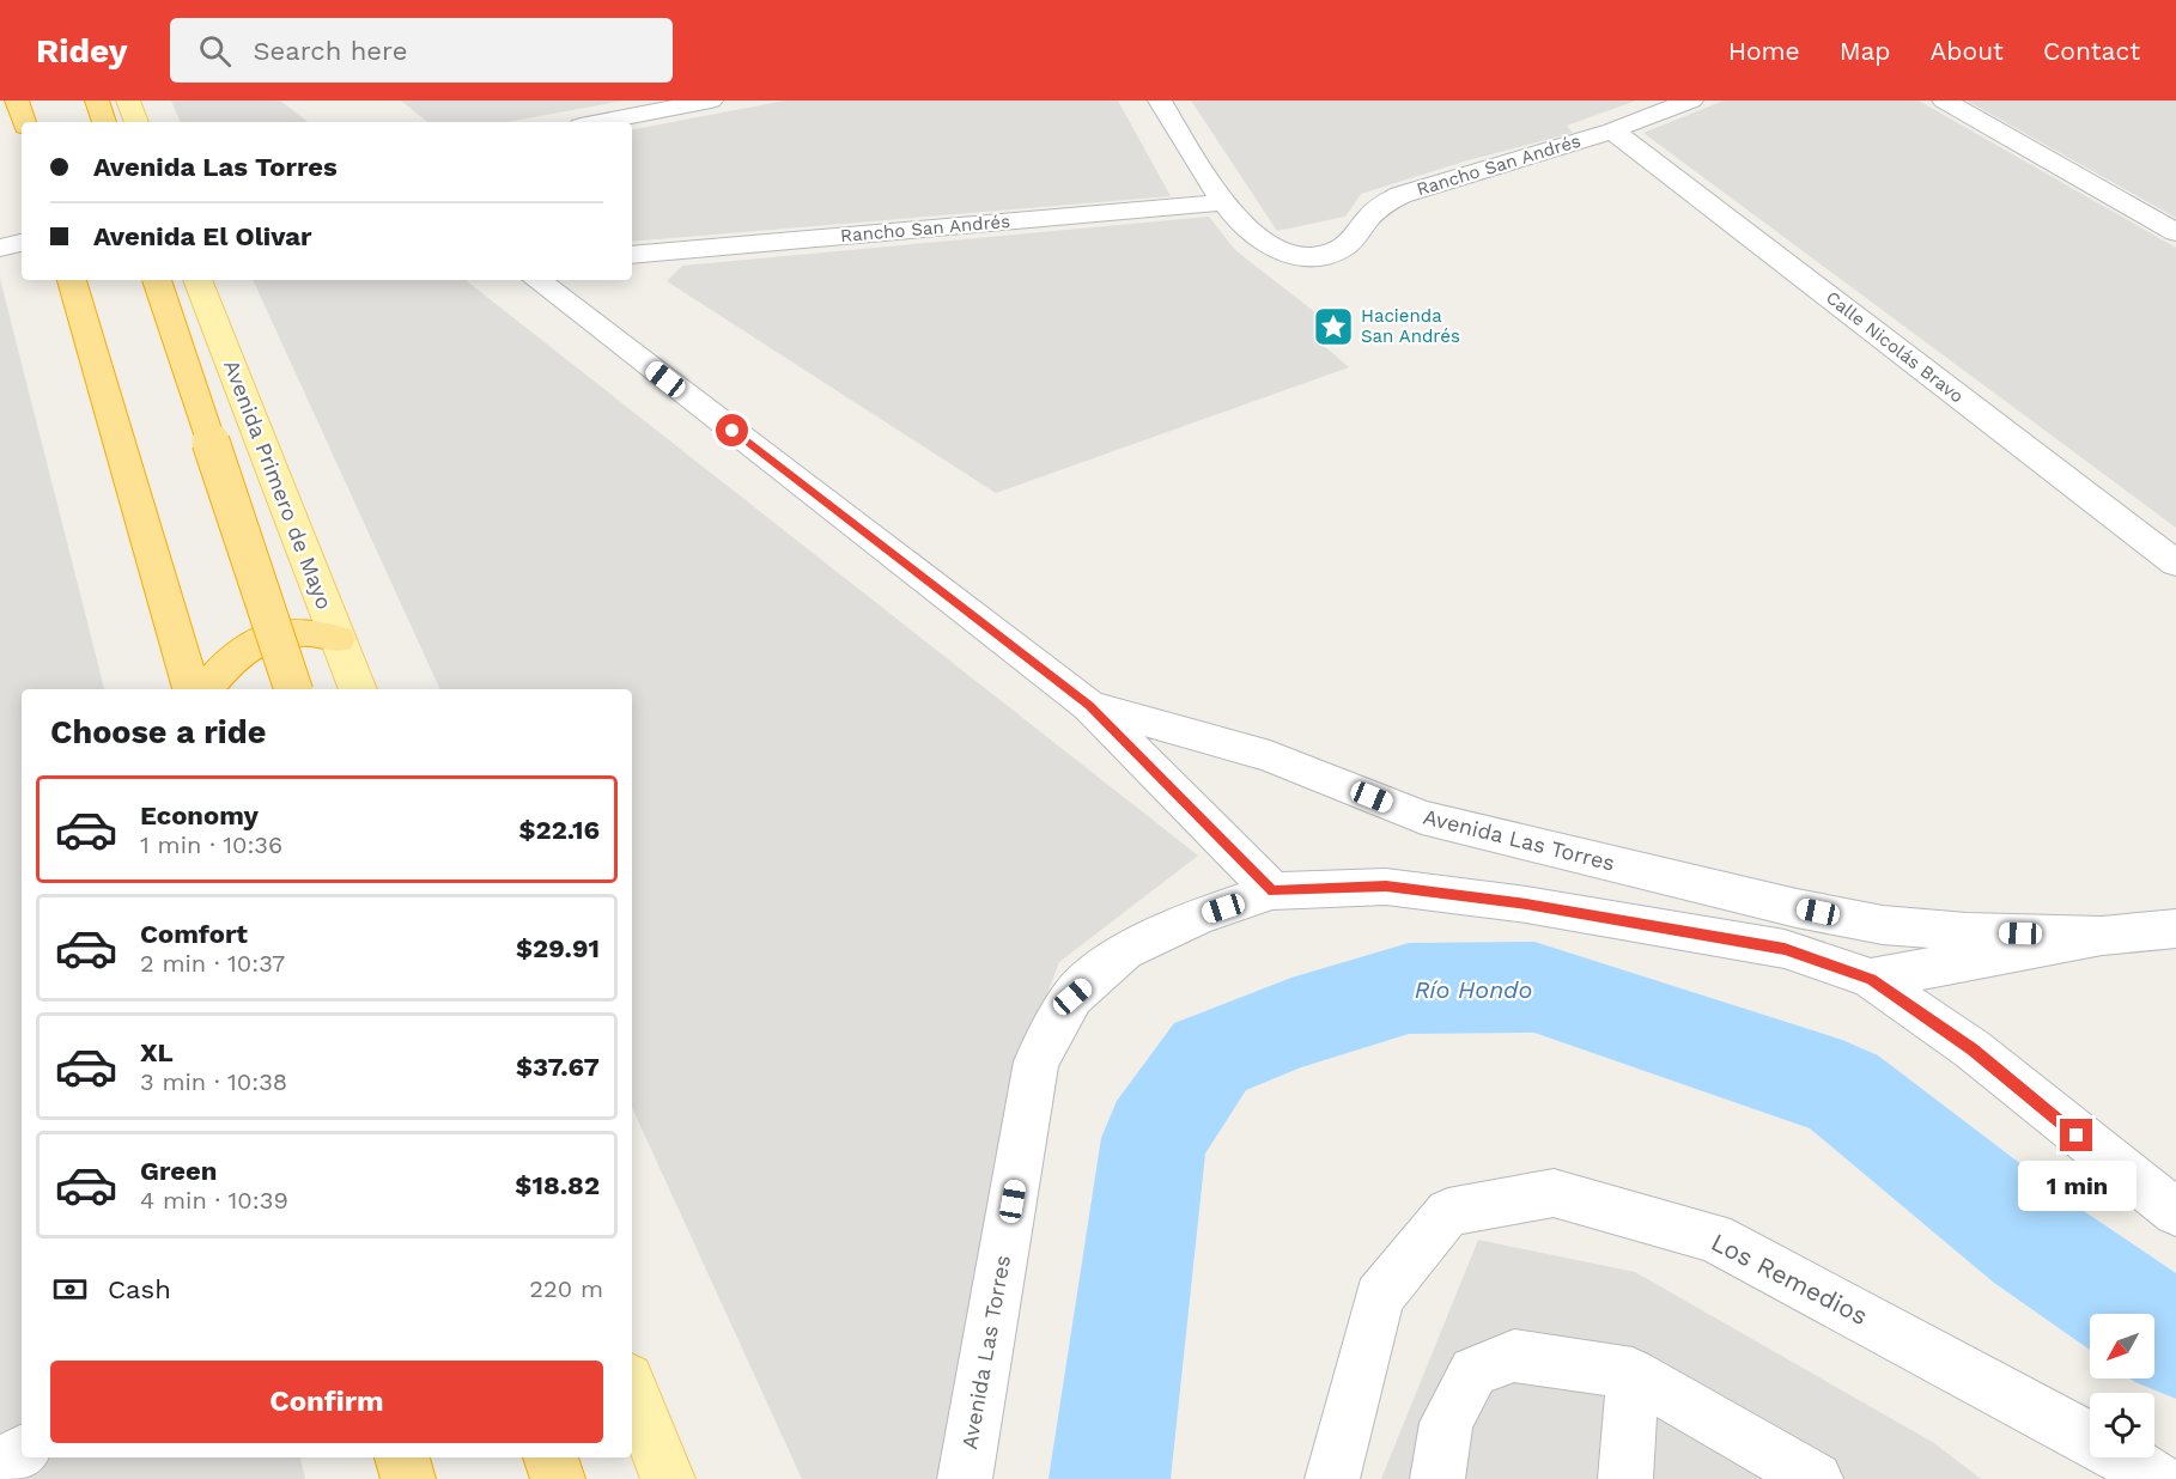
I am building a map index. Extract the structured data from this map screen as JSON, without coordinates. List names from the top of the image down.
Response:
{
  "streets": {
    "highway": ["Avenida Primero de Mayo"],
    "street": [
      "Rancho San Andrés",
      "Calle Nicolás Bravo",
      "Avenida Las Torres",
      "Los Remedios"
    ]
  },
  "crossings": [
    ["Rancho San Andrés", "Calle Nicolás Bravo"]
  ],
  "water": ["Río Hondo"],
  "places": {
    "place": ["Hacienda San Andrés"]
  },
  "north": "bottom left",
  "page": {
    "header": "Ridey",
    "search": "Search here",
    "nav": [
      "Home",
      "Map",
      "About",
      "Contact"
    ],
    "banner": ["Avenida Las Torres", "Avenida El Olivar"],
    "heading": "Choose a ride",
    "list": [
      {
        "name": "Economy",
        "note": "1 min · 10:36",
        "value": "$22.16"
      },
      {
        "name": "Comfort",
        "note": "2 min · 10:37",
        "value": "$29.91"
      },
      {
        "name": "XL",
        "note": "3 min · 10:38",
        "value": "$37.67"
      },
      {
        "name": "Green",
        "note": "4 min · 10:39",
        "value": "$18.82"
      }
    ],
    "bubble": "1 min",
    "pay": ["Cash", "220 m"],
    "buttons": "Confirm"
  }
}
